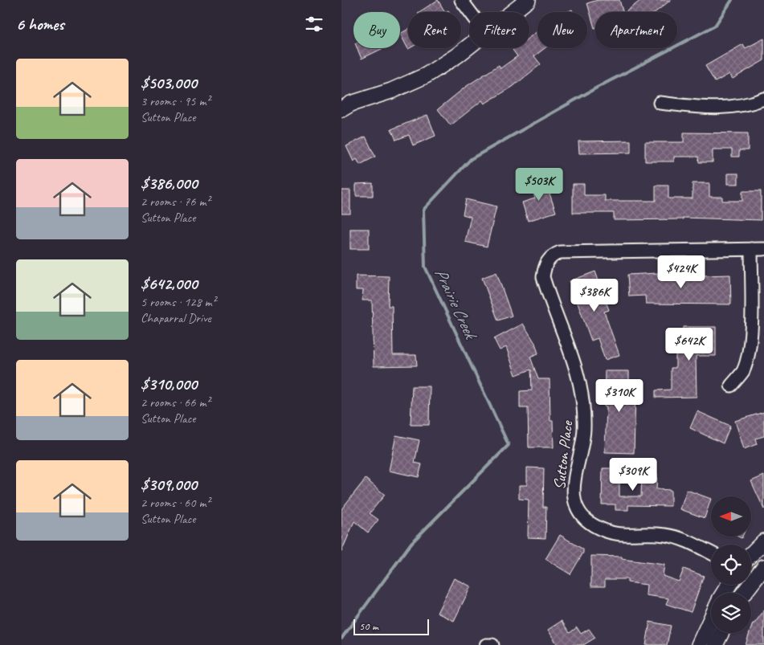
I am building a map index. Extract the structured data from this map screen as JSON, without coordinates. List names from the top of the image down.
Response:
{
  "streets": {
    "street": ["Sutton Place"]
  },
  "water": ["Prairie Creek"],
  "scale_bar": "50 m",
  "north": "left",
  "page": {
    "heading": "6 homes",
    "chip": [
      "Buy",
      "Rent",
      "Filters",
      "New",
      "Apartment"
    ],
    "list": [
      {
        "name": "$503,000",
        "note": "3 rooms · 95 m² · Sutton Place"
      },
      {
        "name": "$386,000",
        "note": "2 rooms · 76 m² · Sutton Place"
      },
      {
        "name": "$642,000",
        "note": "5 rooms · 128 m² · Chaparral Drive"
      },
      {
        "name": "$310,000",
        "note": "2 rooms · 66 m² · Sutton Place"
      },
      {
        "name": "$309,000",
        "note": "2 rooms · 60 m² · Sutton Place"
      }
    ],
    "price": [
      "$503K",
      "$424K",
      "$386K",
      "$642K",
      "$310K",
      "$309K"
    ],
    "scale": "50 m"
  }
}
